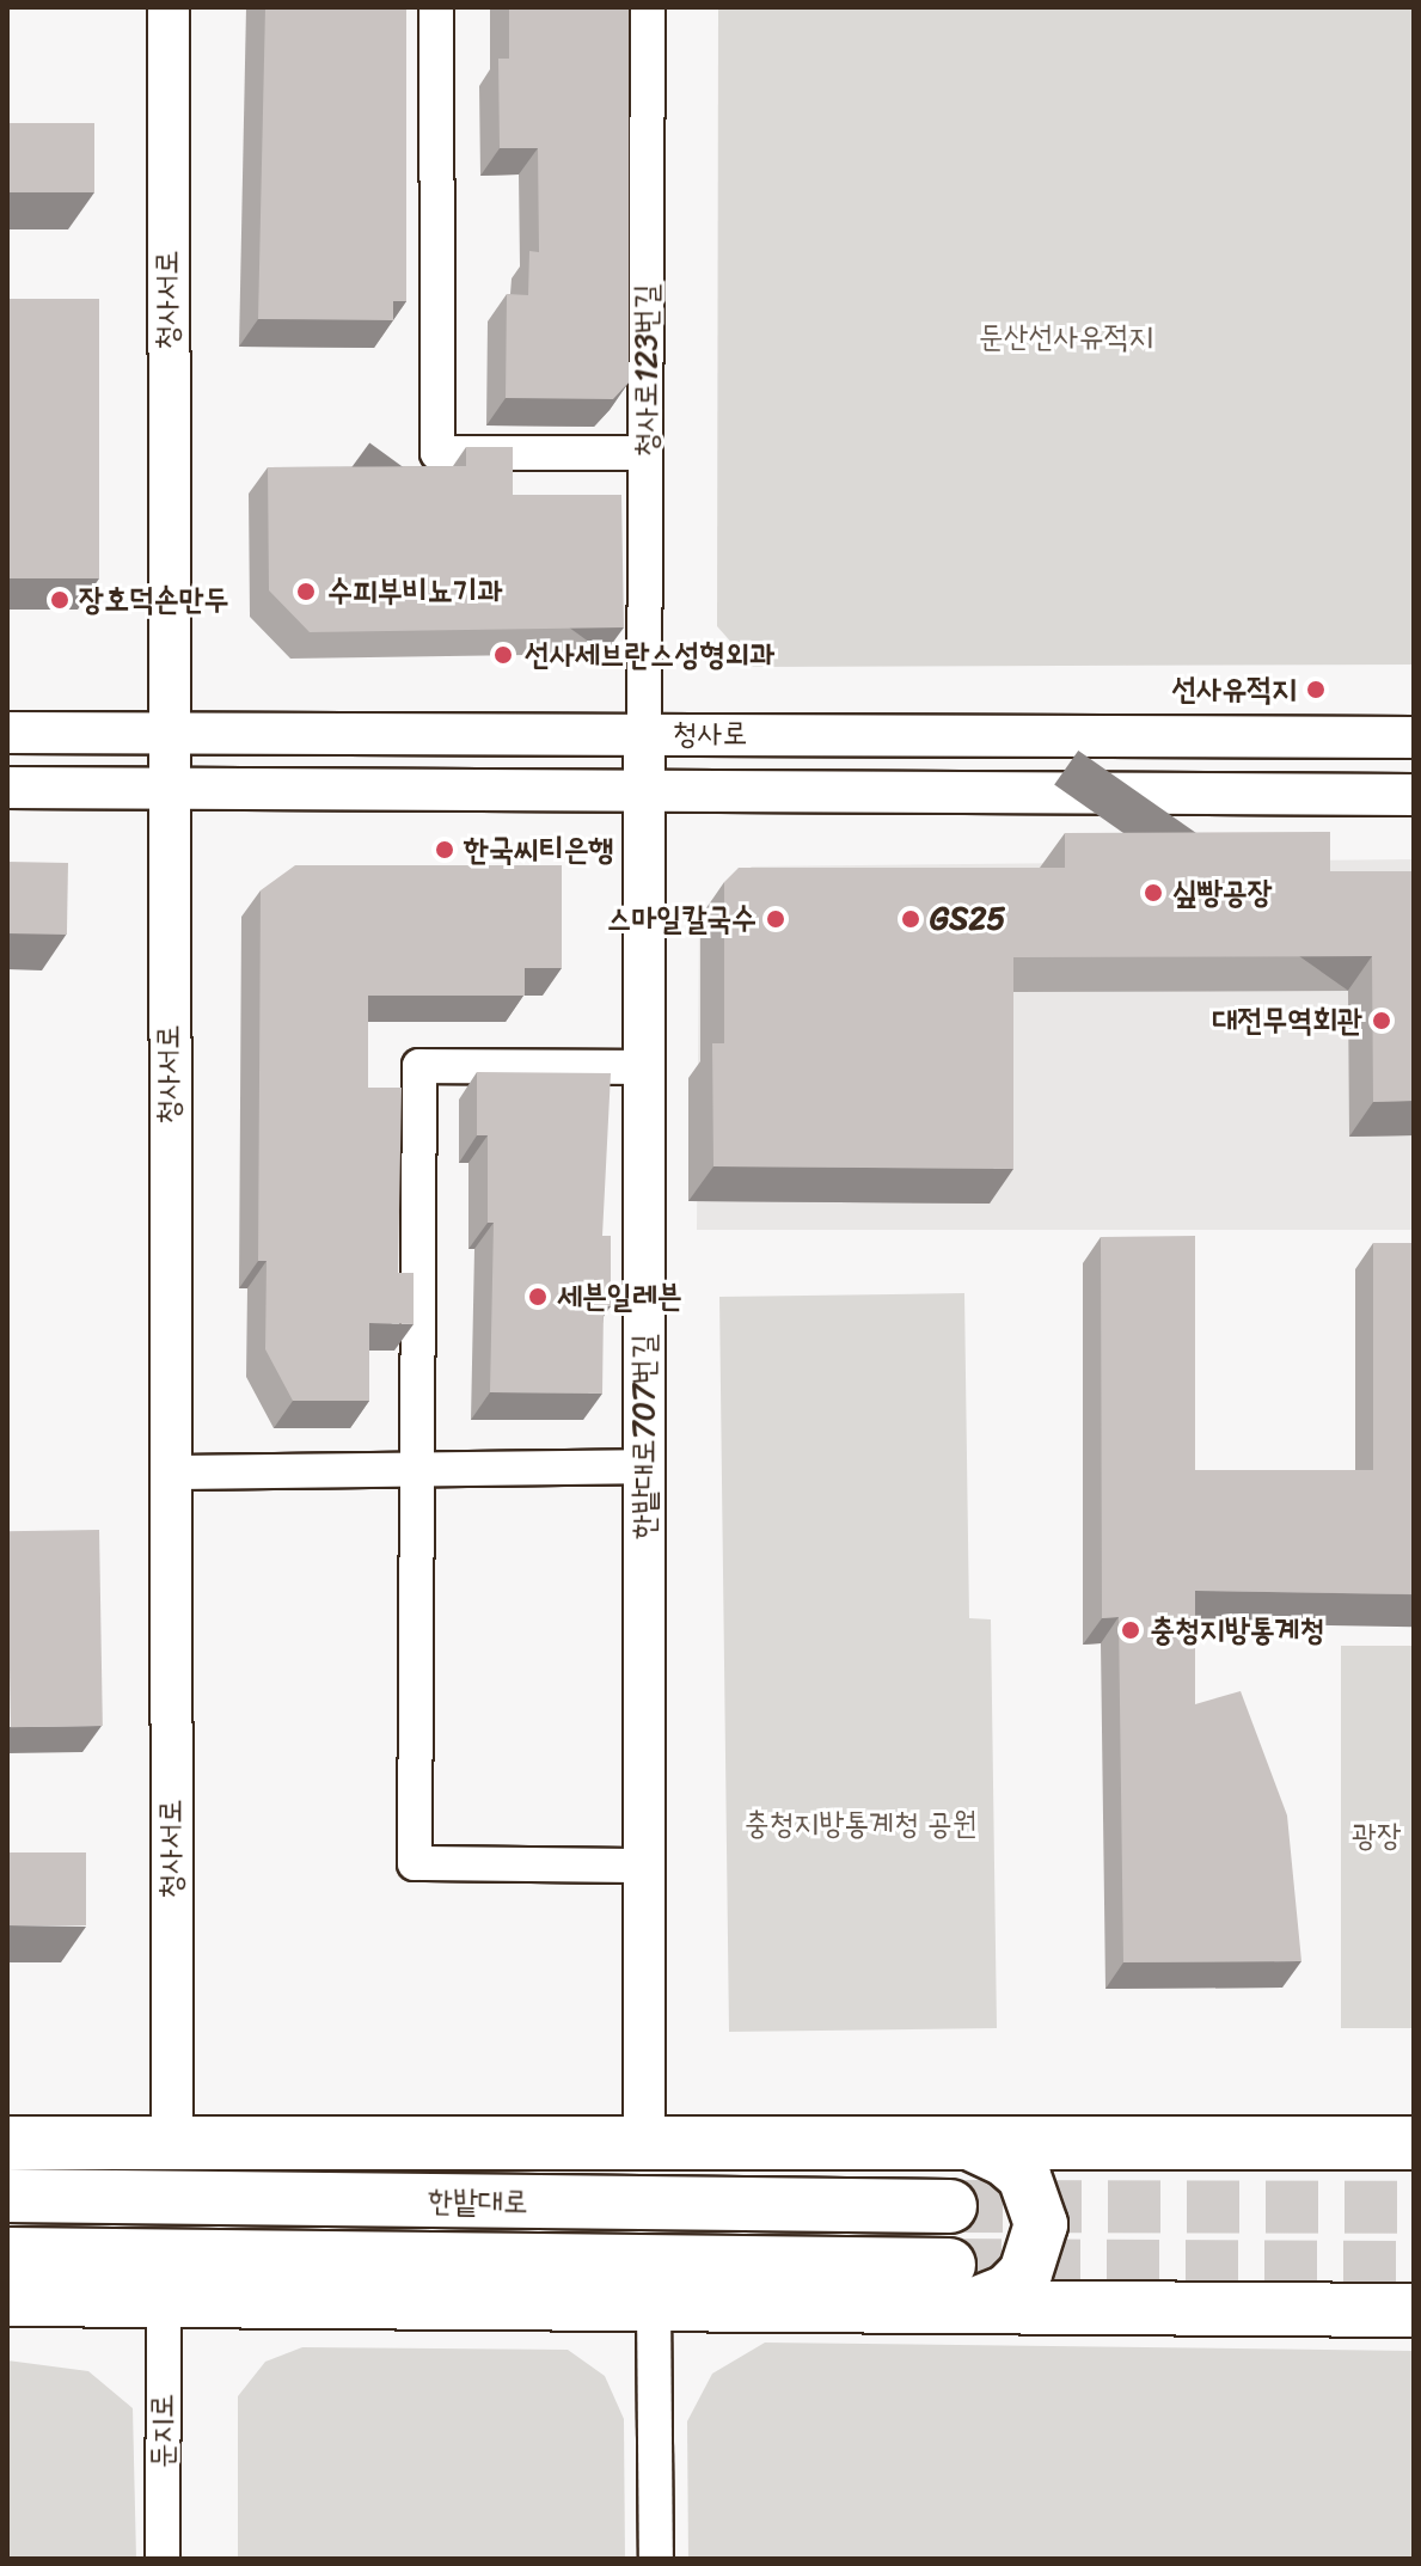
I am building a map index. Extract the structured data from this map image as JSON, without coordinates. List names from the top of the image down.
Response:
{
  "streets": {
    "main road": ["한밭대로"],
    "street": [
      "청사서로",
      "청사로123번길",
      "청사로",
      "한밭대로707번길",
      "둔지로"
    ]
  },
  "crossings": [
    ["청사서로", "청사로"],
    ["청사로123번길", "청사로"],
    ["청사로123번길", "한밭대로707번길"],
    ["청사로", "한밭대로707번길"]
  ],
  "parks": ["둔산선사유적지", "충청지방통계청 공원", "광장"],
  "places": [
    "수피부비뇨기과",
    "장호덕손만두",
    "선사세브란스성형외과",
    "선사유적지",
    "한국씨티은행",
    "싶빵공장",
    "스마일칼국수",
    "GS25",
    "대전무역회관",
    "세븐일레븐",
    "충청지방통계청"
  ]
}
